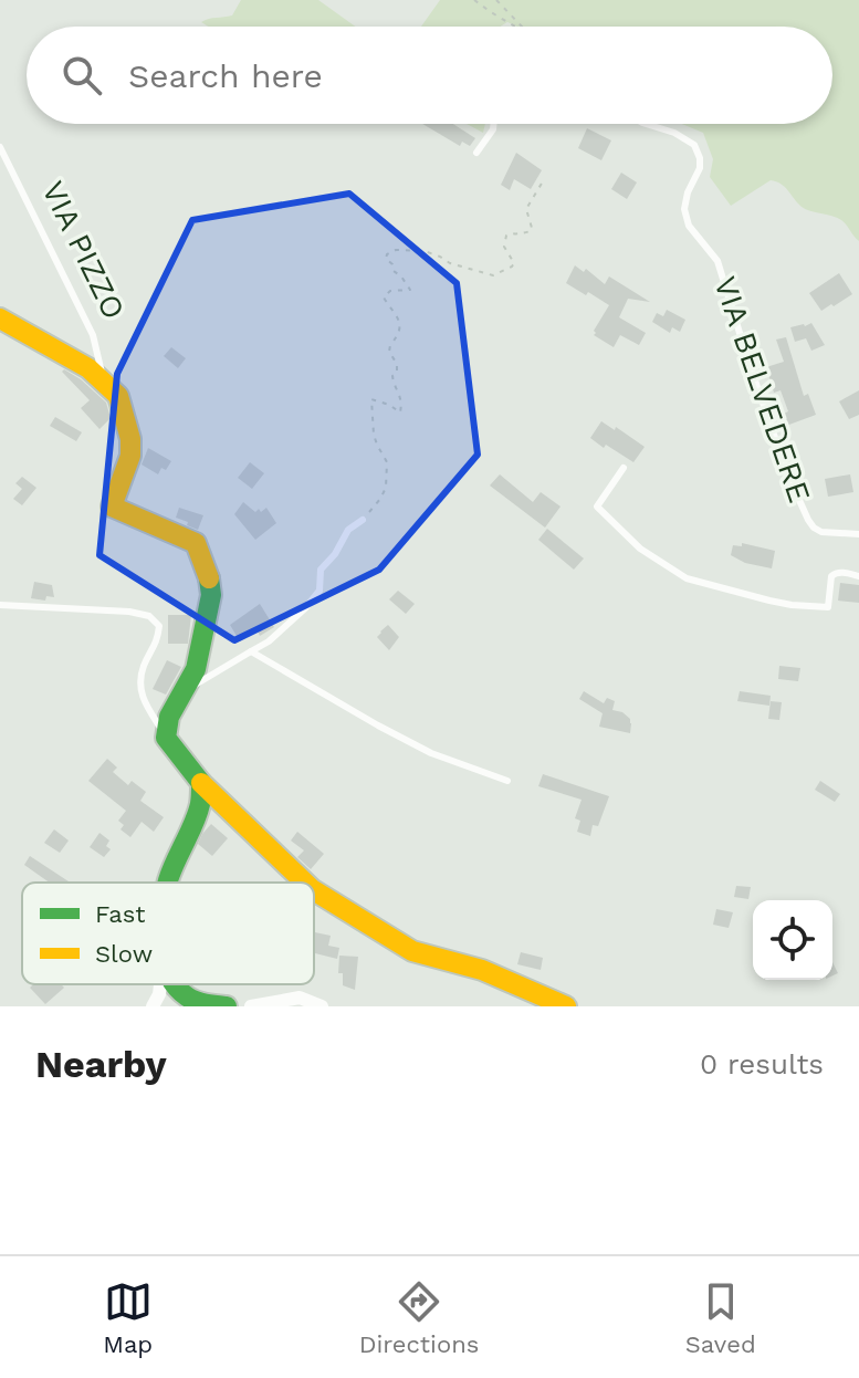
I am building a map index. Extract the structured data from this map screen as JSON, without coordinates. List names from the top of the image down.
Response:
{
  "streets": {
    "street": ["VIA PIZZO"],
    "lane": ["VIA BELVEDERE"]
  },
  "legend": ["Fast", "Slow"],
  "page": {
    "search": "Search here",
    "heading": ["Nearby", "0 results"],
    "nav": ["Map", "Directions", "Saved"]
  }
}
